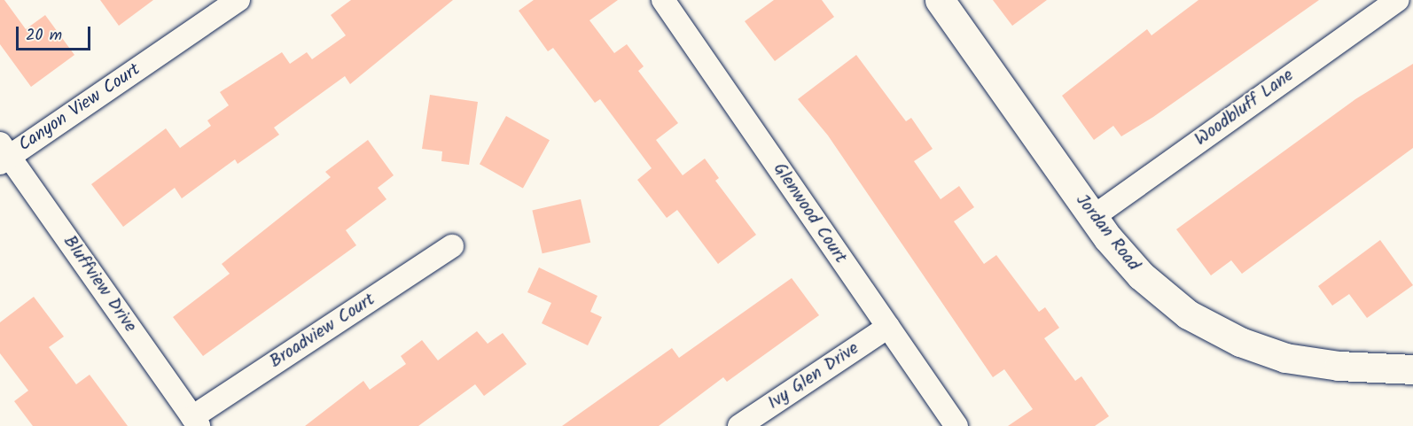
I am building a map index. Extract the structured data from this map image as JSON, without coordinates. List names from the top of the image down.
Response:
{
  "streets": {
    "street": [
      "Canyon View Court",
      "Woodbluff Lane",
      "Glenwood Court",
      "Jordan Road",
      "Bluffview Drive",
      "Broadview Court",
      "Ivy Glen Drive"
    ]
  },
  "crossings": [
    ["Canyon View Court", "Bluffview Drive"],
    ["Woodbluff Lane", "Jordan Road"],
    ["Glenwood Court", "Ivy Glen Drive"],
    ["Bluffview Drive", "Broadview Court"]
  ],
  "scale_bar": "20 m"
}
